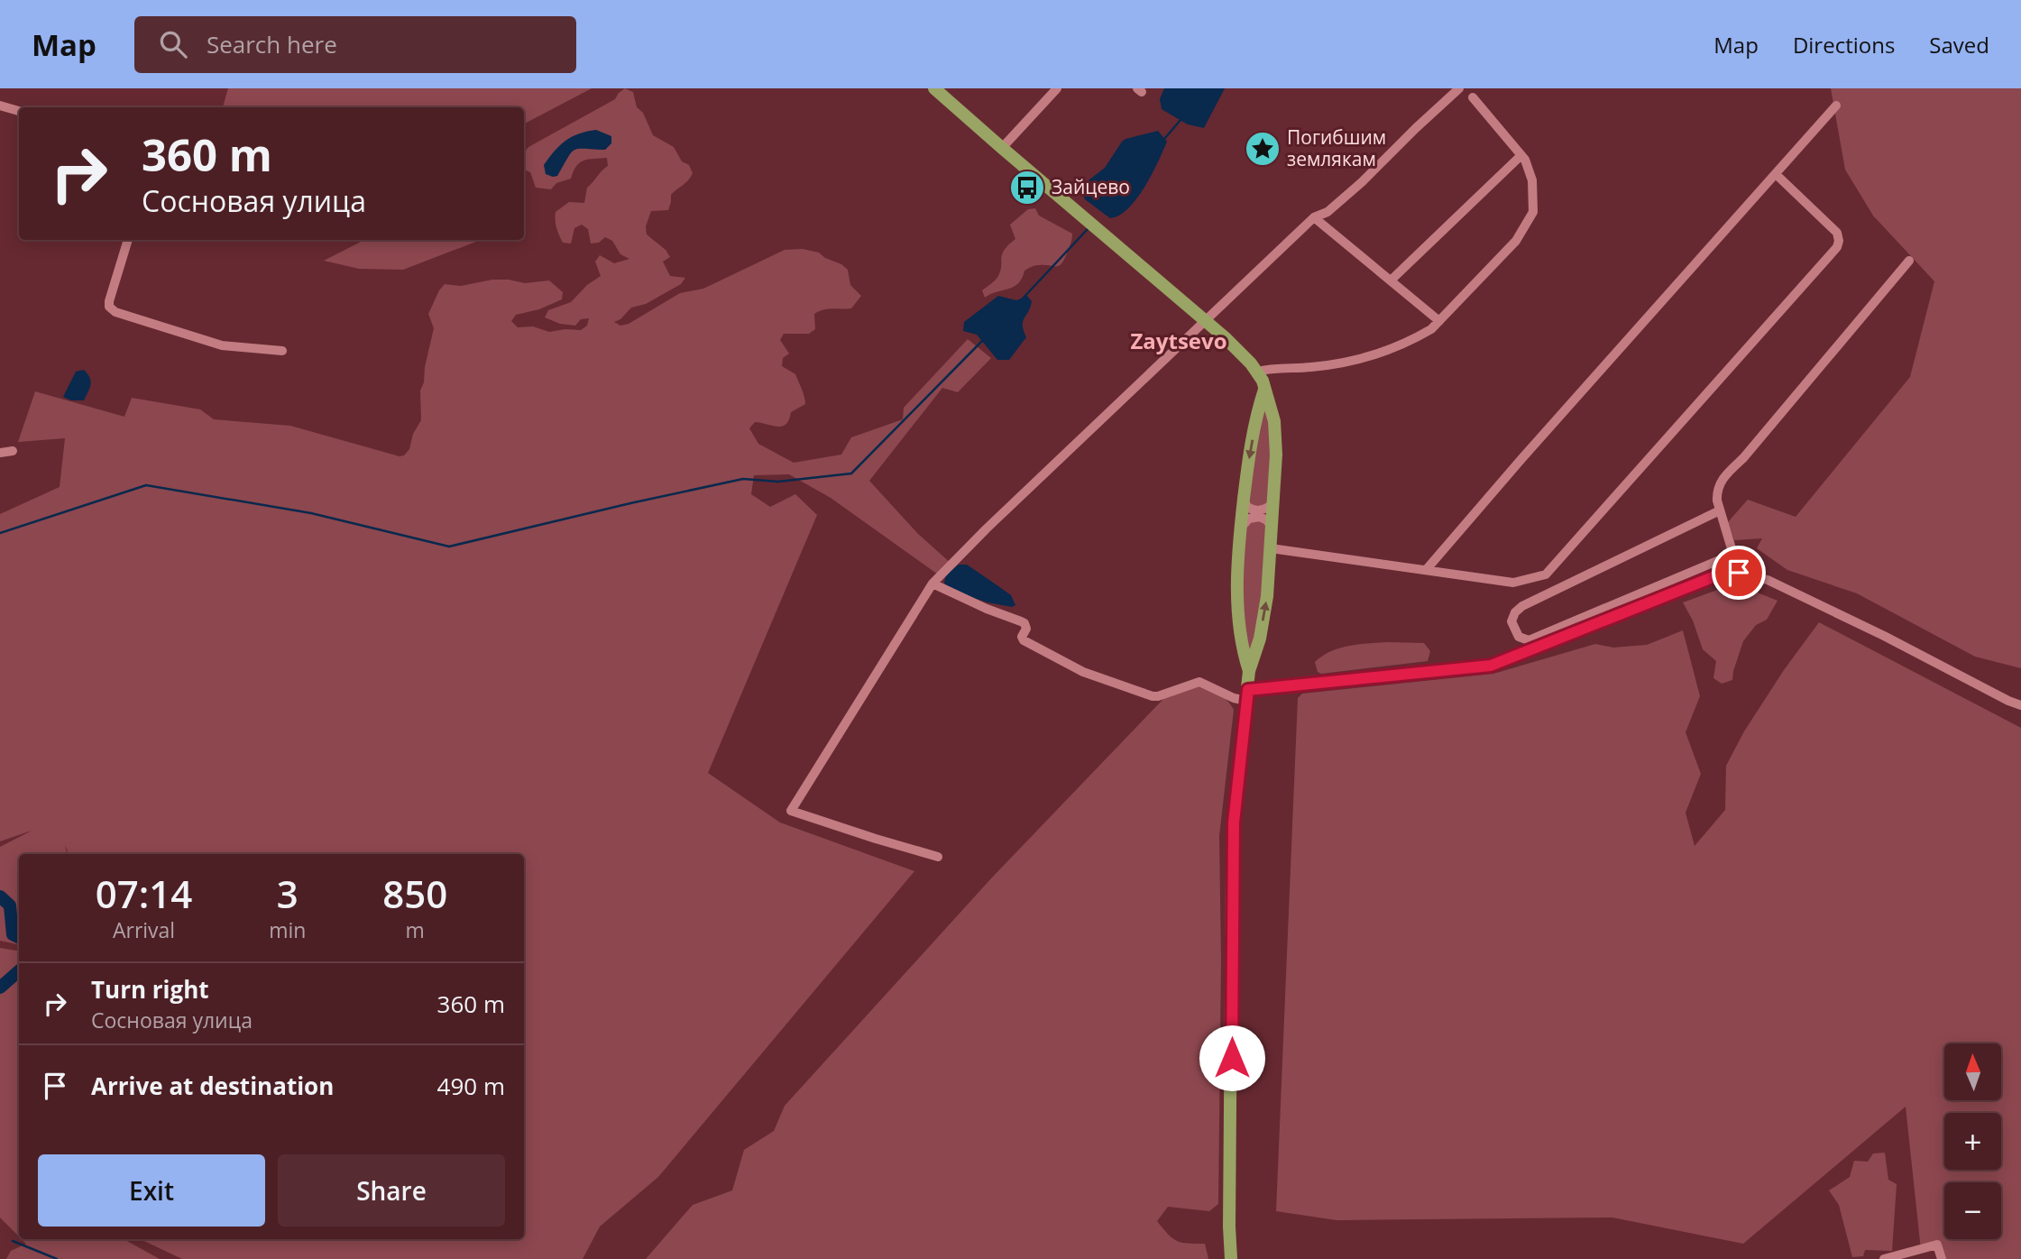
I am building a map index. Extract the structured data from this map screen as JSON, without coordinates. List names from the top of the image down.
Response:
{
  "districts": ["Zaytsevo"],
  "places": {
    "place": ["Погибшим землякам"],
    "bus stop": ["Зайцево"]
  },
  "north": "top",
  "page": {
    "header": "Map",
    "search": "Search here",
    "nav": ["Map", "Directions", "Saved"],
    "turn": ["360 m", "Сосновая улица"],
    "eta": [
      "07:14",
      "Arrival",
      "3",
      "min",
      "850",
      "m"
    ],
    "list": [
      {
        "name": "Turn right",
        "note": "Сосновая улица",
        "value": "360 m"
      },
      {
        "name": "Arrive at destination",
        "value": "490 m"
      }
    ],
    "map_buttons": ["+", "−"],
    "buttons": ["Exit", "Share"]
  }
}
